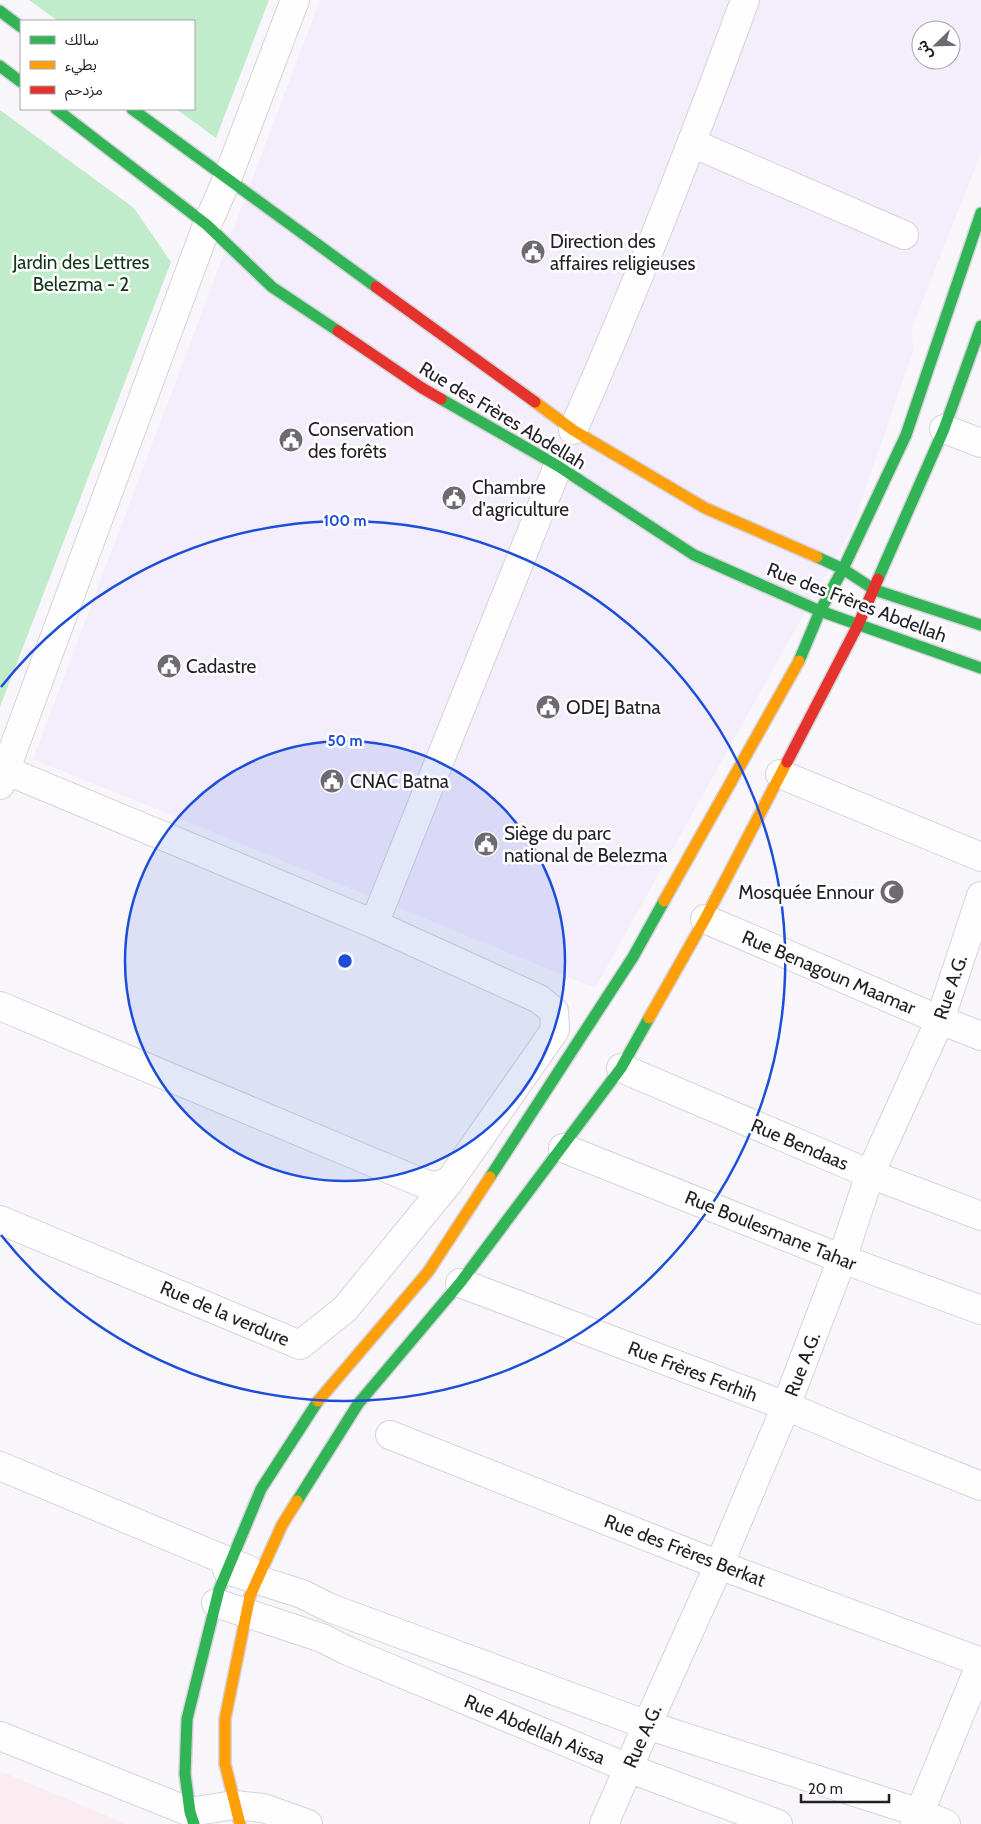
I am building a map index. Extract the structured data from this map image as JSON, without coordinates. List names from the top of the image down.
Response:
{
  "streets": {
    "street": [
      "Rue des Frères Abdellah",
      "Rue Benagoun Maamar",
      "Rue A.G.",
      "Rue Bendaas",
      "Rue Boulesmane Tahar",
      "Rue de la verdure",
      "Rue Frères Ferhih",
      "Rue des Frères Berkat",
      "Rue Abdellah Aissa"
    ]
  },
  "crossings": [
    ["Rue Benagoun Maamar", "Rue A.G."],
    ["Rue A.G.", "Rue Bendaas"],
    ["Rue A.G.", "Rue Boulesmane Tahar"],
    ["Rue A.G.", "Rue Frères Ferhih"],
    ["Rue A.G.", "Rue des Frères Berkat"],
    ["Rue A.G.", "Rue Abdellah Aissa"]
  ],
  "parks": ["Jardin des Lettres Belezma - 2"],
  "places": {
    "public building": [
      "Direction des affaires religieuses",
      "Conservation des forêts",
      "Chambre d'agriculture",
      "Cadastre",
      "ODEJ Batna",
      "CNAC Batna",
      "Siège du parc national de Belezma"
    ],
    "mosque": ["Mosquée Ennour"]
  },
  "legend": ["سالك", "بطيء", "مزدحم"],
  "scale_bar": "20 m",
  "north": "bottom left",
  "rings": ["100 m", "50 m"]
}
